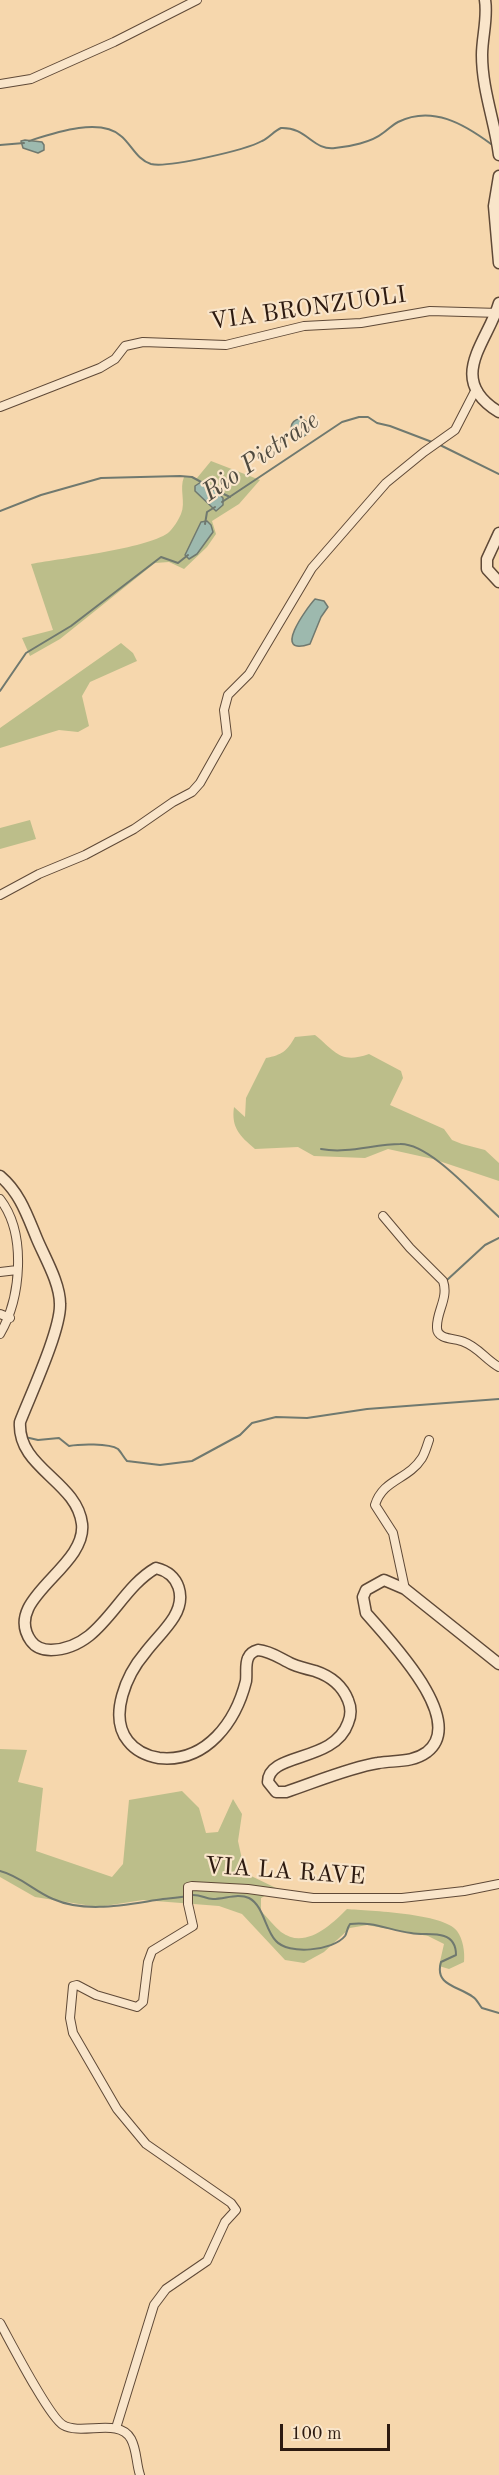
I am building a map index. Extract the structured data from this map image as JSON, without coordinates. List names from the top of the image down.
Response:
{
  "streets": {
    "street": ["VIA BRONZUOLI", "VIA LA RAVE"]
  },
  "water": ["Rio Pietraie"],
  "scale_bar": "100 m"
}
